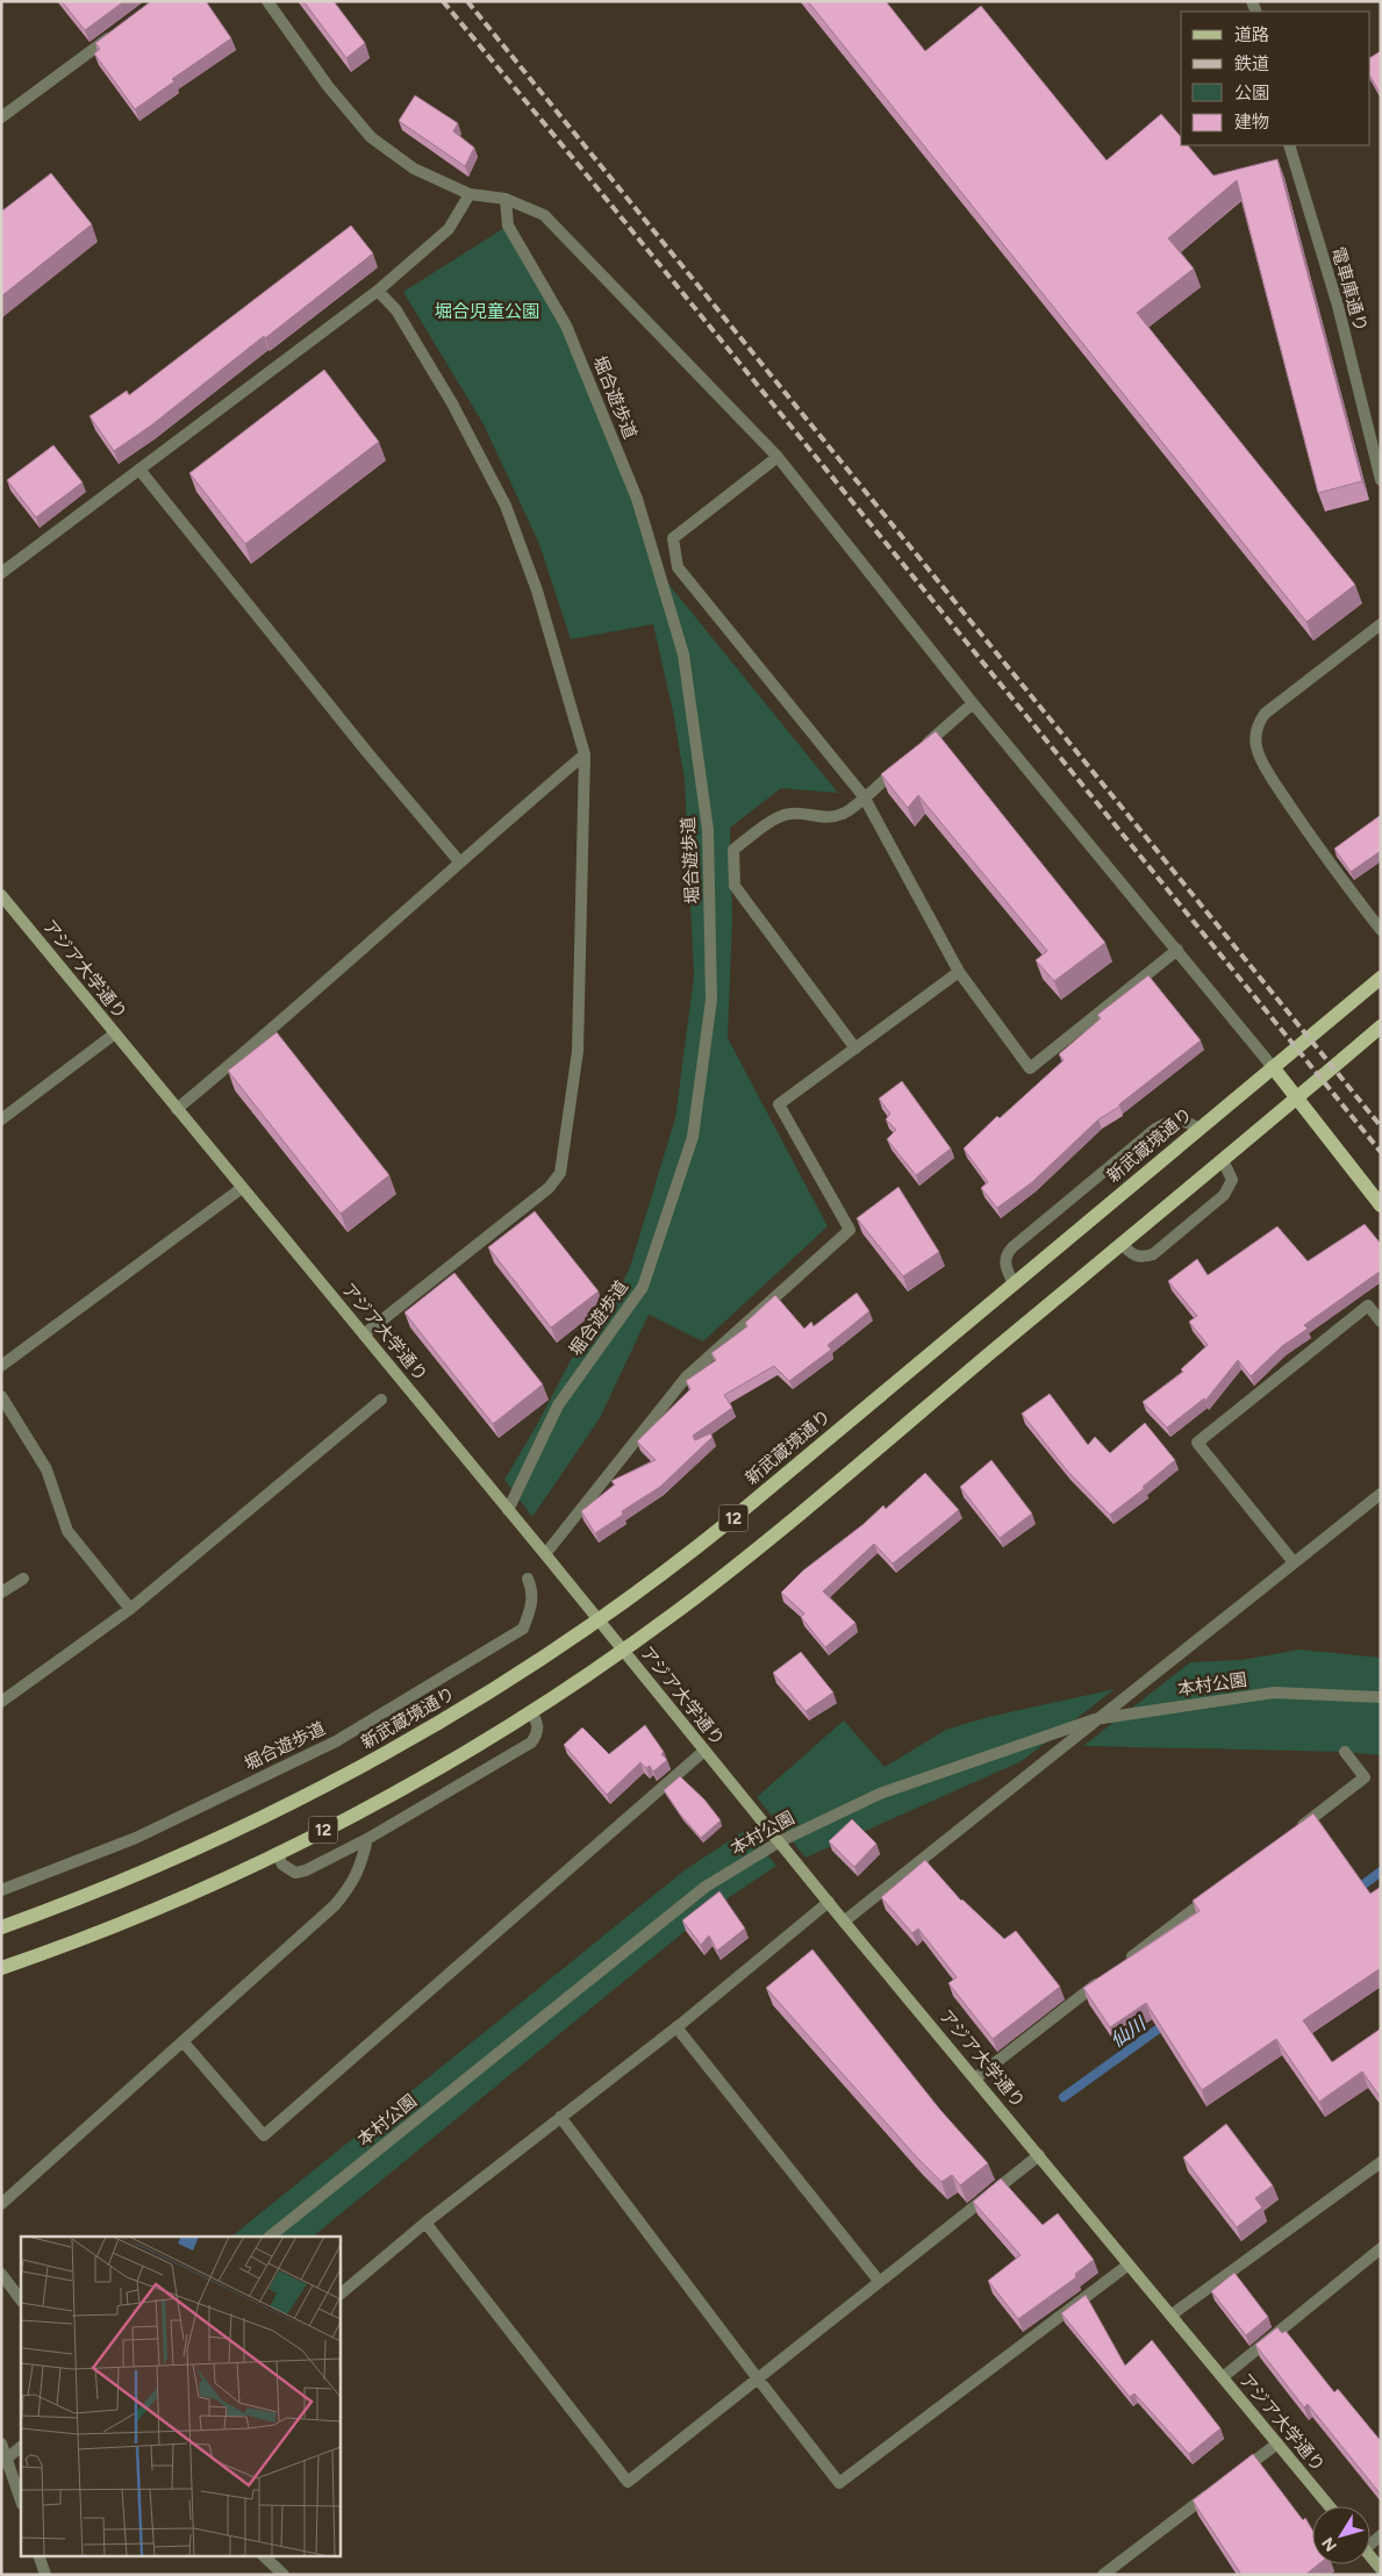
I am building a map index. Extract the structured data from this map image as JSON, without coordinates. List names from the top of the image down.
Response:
{
  "streets": {
    "main road": ["新武蔵境通り", "12"],
    "street": [
      "電車庫通り",
      "堀合遊歩道",
      "アジア大学通り",
      "本村公園"
    ]
  },
  "crossings": [
    ["堀合遊歩道", "アジア大学通り"],
    ["アジア大学通り", "新武蔵境通り"],
    ["アジア大学通り", "12"],
    ["アジア大学通り", "本村公園"]
  ],
  "water": ["仙川"],
  "parks": ["堀合児童公園"],
  "legend": [
    "道路",
    "鉄道",
    "公園",
    "建物"
  ],
  "north": "bottom left"
}
